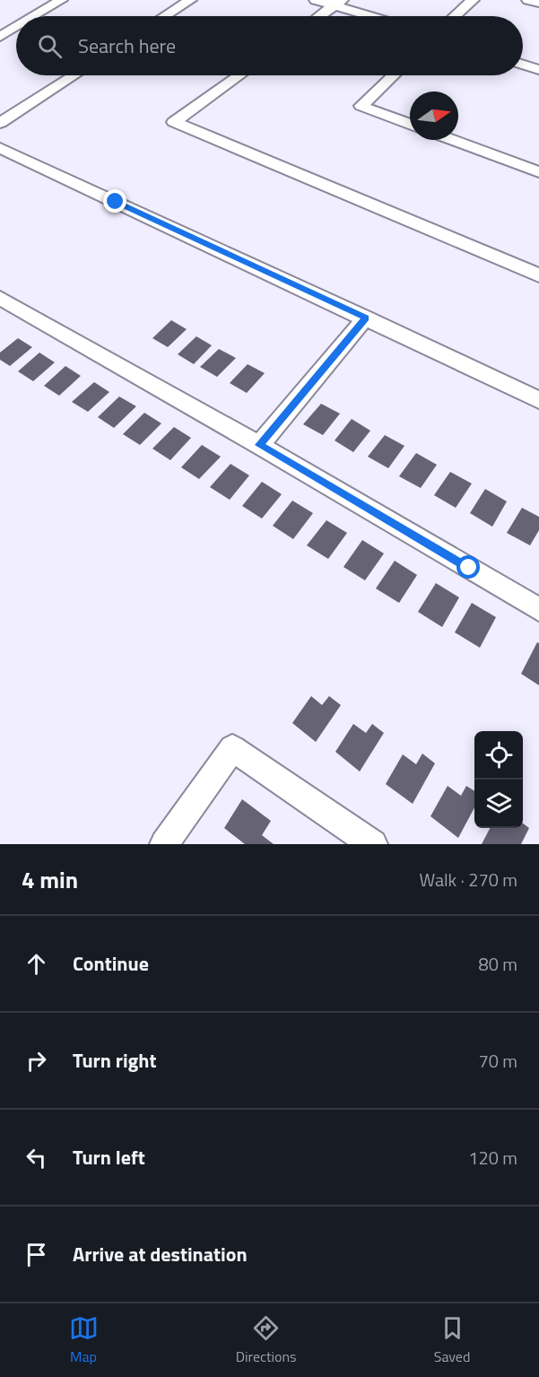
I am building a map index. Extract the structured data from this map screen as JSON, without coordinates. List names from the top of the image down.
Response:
{
  "north": "right",
  "page": {
    "search": "Search here",
    "heading": ["4 min", "Walk · 270 m"],
    "list": [
      ["Continue", "80 m"],
      ["Turn right", "70 m"],
      ["Turn left", "120 m"],
      "Arrive at destination"
    ],
    "nav": ["Map", "Directions", "Saved"]
  }
}
